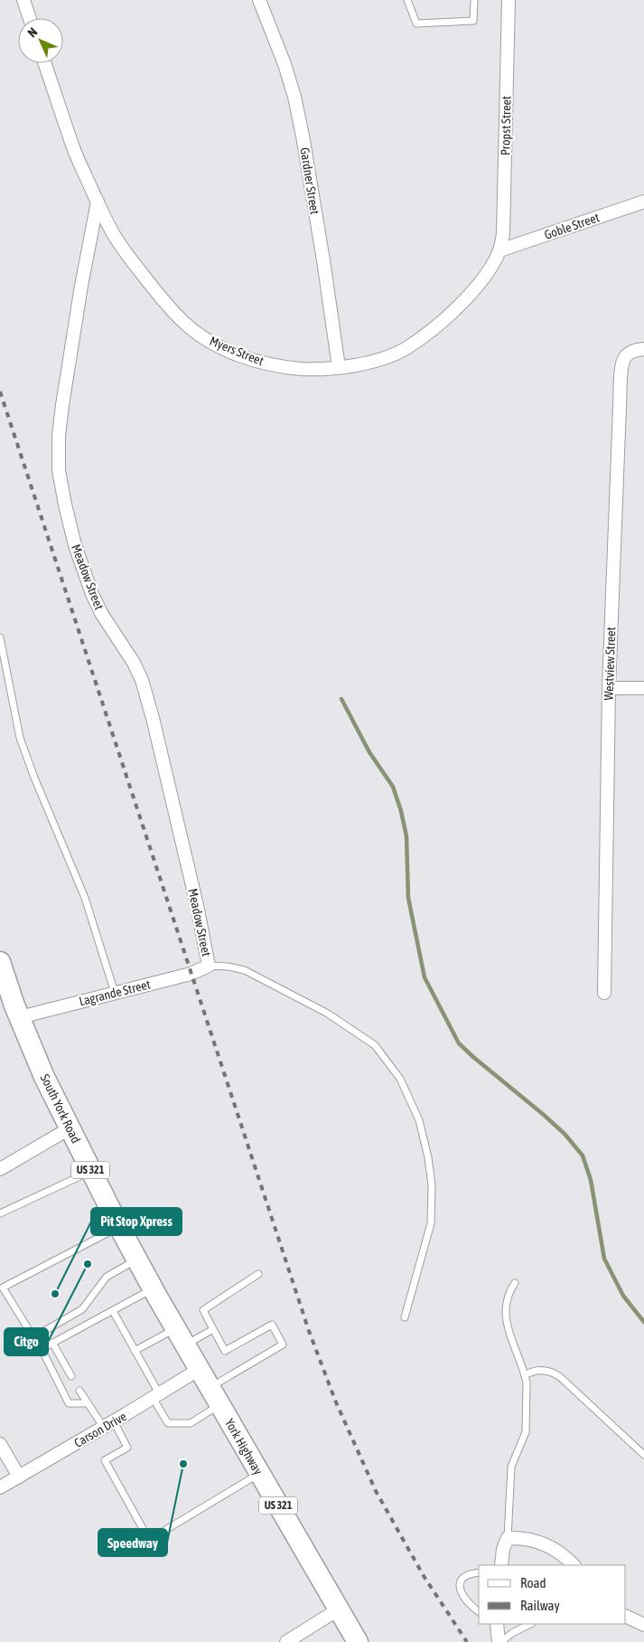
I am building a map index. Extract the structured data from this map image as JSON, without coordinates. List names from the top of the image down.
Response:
{
  "streets": {
    "main road": ["South York Road", "US 321", "York Highway"],
    "street": [
      "Propst Street",
      "Gardner Street",
      "Goble Street",
      "Myers Street",
      "Meadow Street",
      "Westview Street",
      "Lagrande Street",
      "Carson Drive"
    ]
  },
  "crossings": [
    ["Propst Street", "Goble Street"],
    ["Propst Street", "Myers Street"],
    ["Gardner Street", "Myers Street"],
    ["Goble Street", "Myers Street"],
    ["Myers Street", "Meadow Street"],
    ["Meadow Street", "Lagrande Street"],
    ["Lagrande Street", "South York Road"],
    ["South York Road", "Carson Drive"],
    ["South York Road", "York Highway"],
    ["Carson Drive", "York Highway"]
  ],
  "places": ["Citgo", "Pit Stop Xpress", "Speedway"],
  "legend": ["Road", "Railway"],
  "north": "top left"
}
